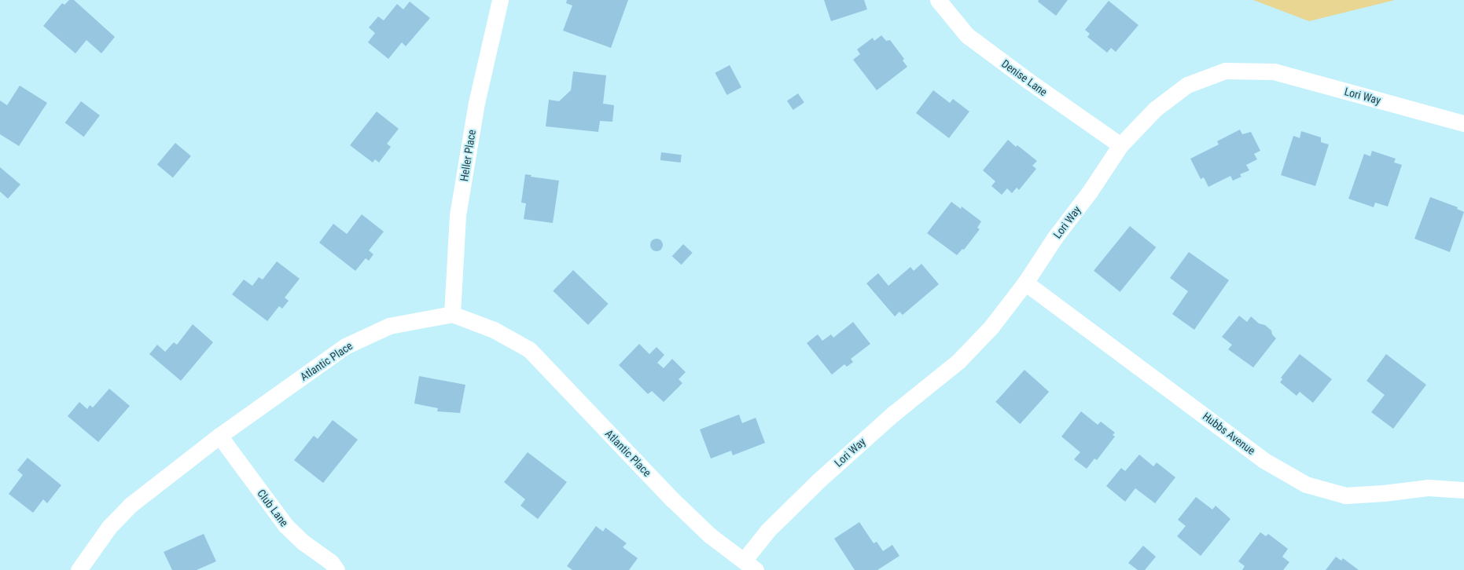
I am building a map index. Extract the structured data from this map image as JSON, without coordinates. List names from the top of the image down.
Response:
{
  "streets": {
    "street": [
      "Denise Lane",
      "Lori Way",
      "Heller Place",
      "Atlantic Place",
      "Hubbs Avenue",
      "Club Lane"
    ]
  },
  "crossings": [
    ["Denise Lane", "Lori Way"],
    ["Lori Way", "Atlantic Place"],
    ["Lori Way", "Hubbs Avenue"],
    ["Heller Place", "Atlantic Place"],
    ["Atlantic Place", "Club Lane"]
  ]
}
